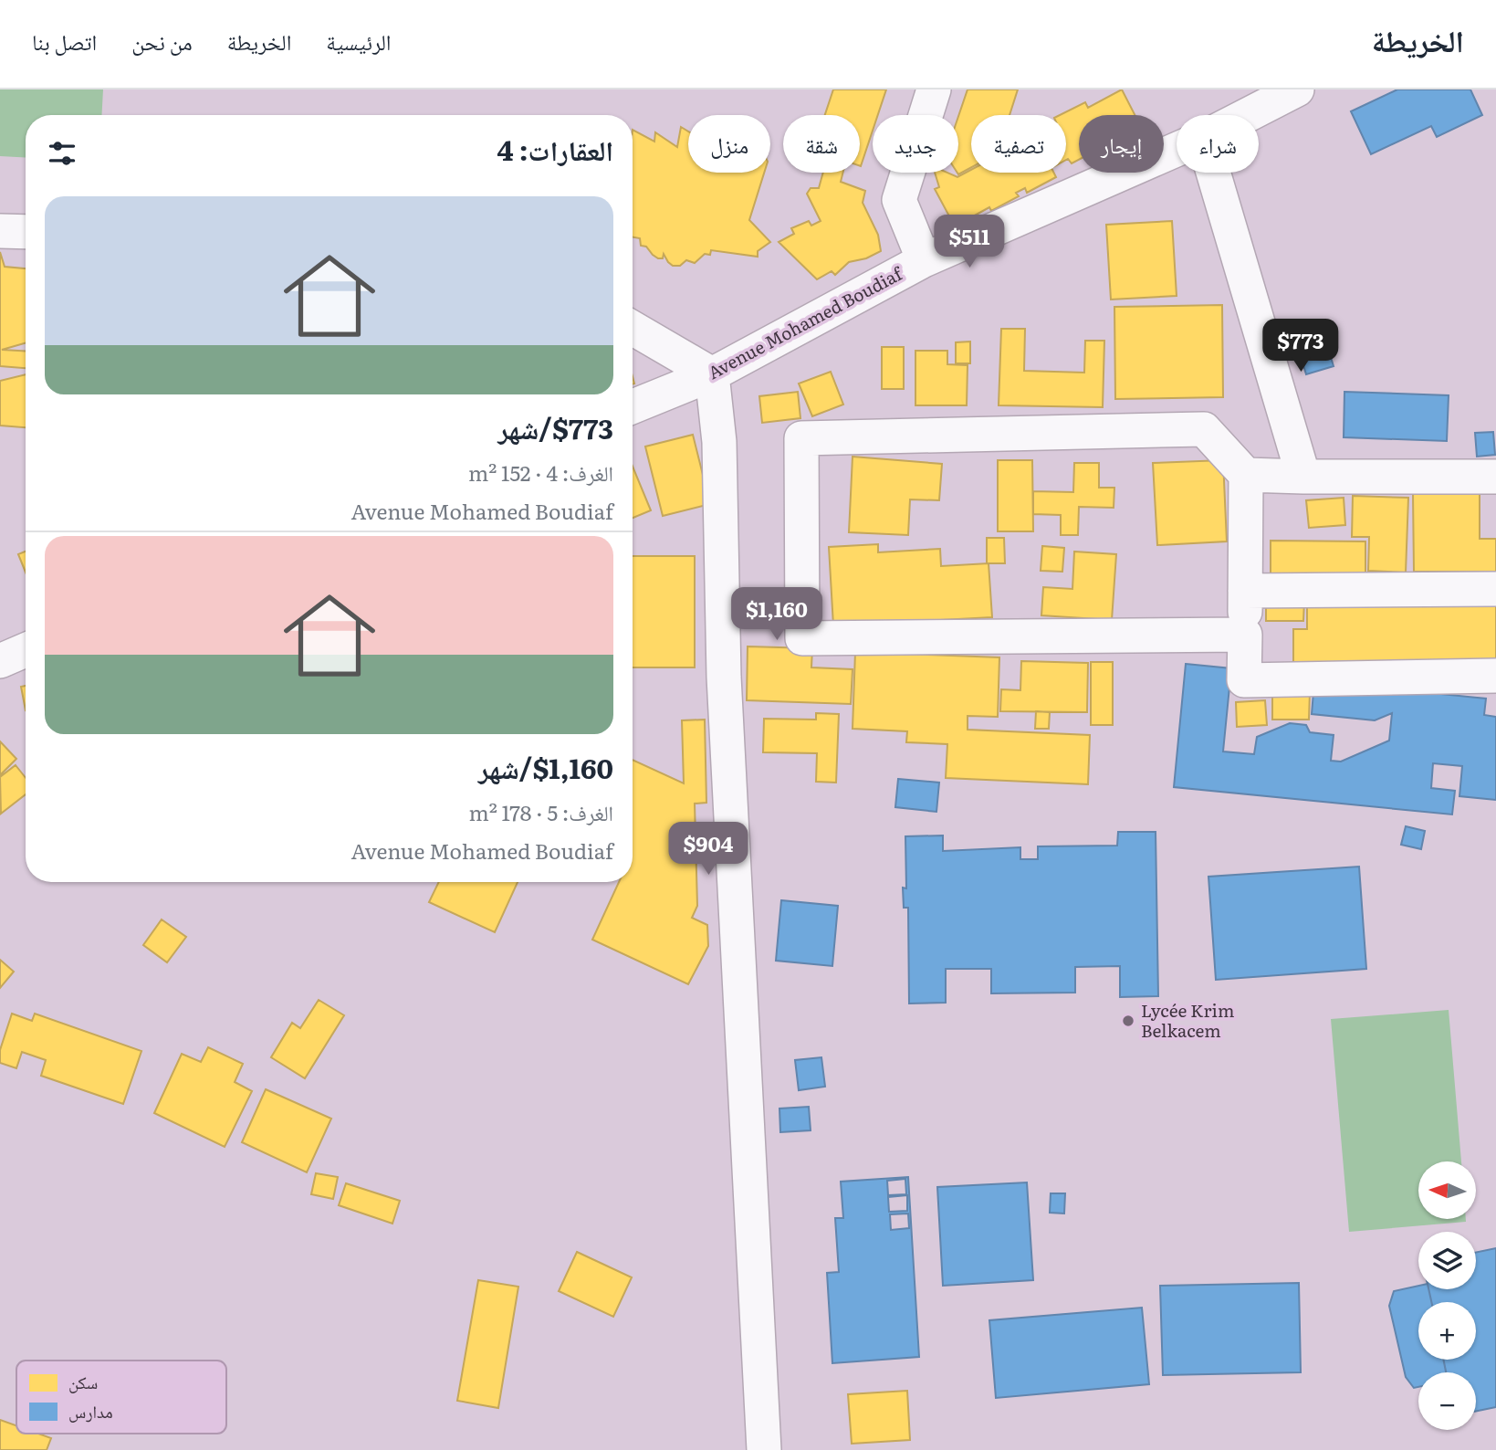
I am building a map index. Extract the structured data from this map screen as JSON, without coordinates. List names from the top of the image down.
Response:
{
  "streets": {
    "street": ["Avenue Mohamed Boudiaf"]
  },
  "places": ["Lycée Krim Belkacem"],
  "legend": ["سكن", "مدارس"],
  "north": "left",
  "page": {
    "header": "الخريطة",
    "nav": [
      "الرئيسية",
      "الخريطة",
      "من نحن",
      "اتصل بنا"
    ],
    "chip": [
      "شراء",
      "إيجار",
      "تصفية",
      "جديد",
      "شقة",
      "منزل"
    ],
    "heading": "العقارات: 4",
    "list": [
      {
        "name": "$773/شهر",
        "note": "الغرف: 4 · 152 m² · Avenue Mohamed Boudiaf"
      },
      {
        "name": "$1,160/شهر",
        "note": "الغرف: 5 · 178 m² · Avenue Mohamed Boudiaf"
      }
    ],
    "price": [
      "$511",
      "$773",
      "$1,160",
      "$904"
    ],
    "map_buttons": ["+", "−"]
  }
}
